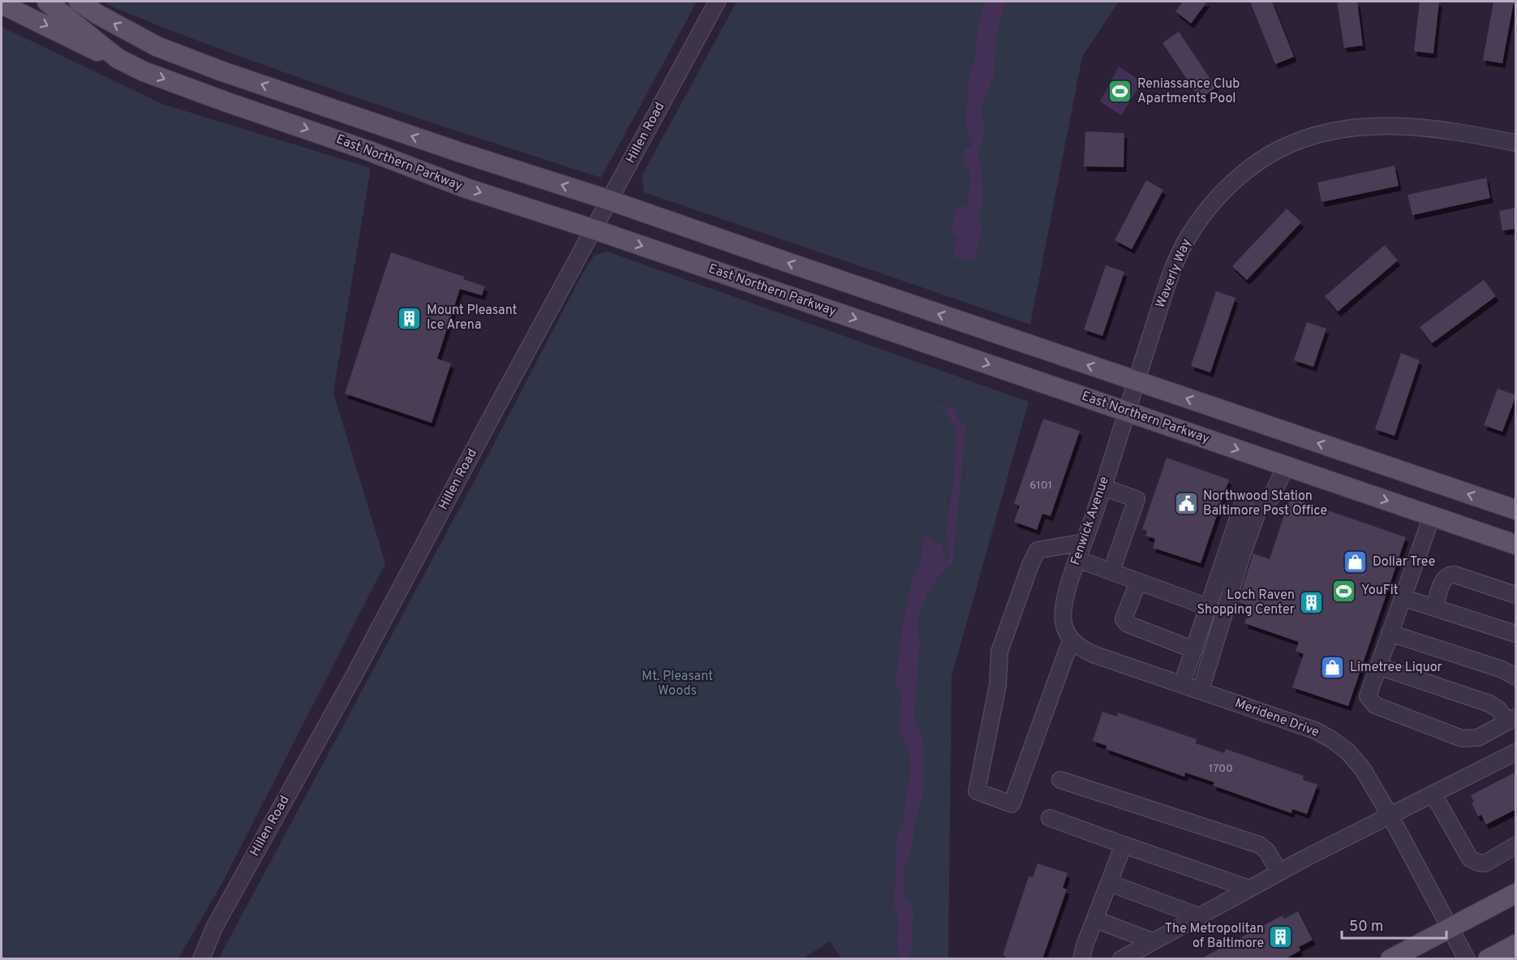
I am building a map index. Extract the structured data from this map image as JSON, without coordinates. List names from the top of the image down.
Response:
{
  "streets": {
    "main road": ["East Northern Parkway"],
    "street": [
      "Hillen Road",
      "Waverly Way",
      "Fenwick Avenue",
      "Meridene Drive"
    ]
  },
  "crossings": [
    ["Hillen Road", "East Northern Parkway"],
    ["East Northern Parkway", "Waverly Way"],
    ["East Northern Parkway", "Fenwick Avenue"],
    ["Waverly Way", "Fenwick Avenue"],
    ["Fenwick Avenue", "Meridene Drive"]
  ],
  "parks": ["Mt. Pleasant Woods"],
  "places": {
    "sports": ["Reniassance Club Apartments Pool", "YouFit"],
    "building": ["Mount Pleasant Ice Arena", "Loch Raven Shopping Center", "The Metropolitan of Baltimore"],
    "public building": ["Northwood Station Baltimore Post Office"],
    "shop": ["Dollar Tree", "Limetree Liquor"]
  },
  "house_numbers": ["6101", "1700"],
  "scale_bar": "50 m"
}
